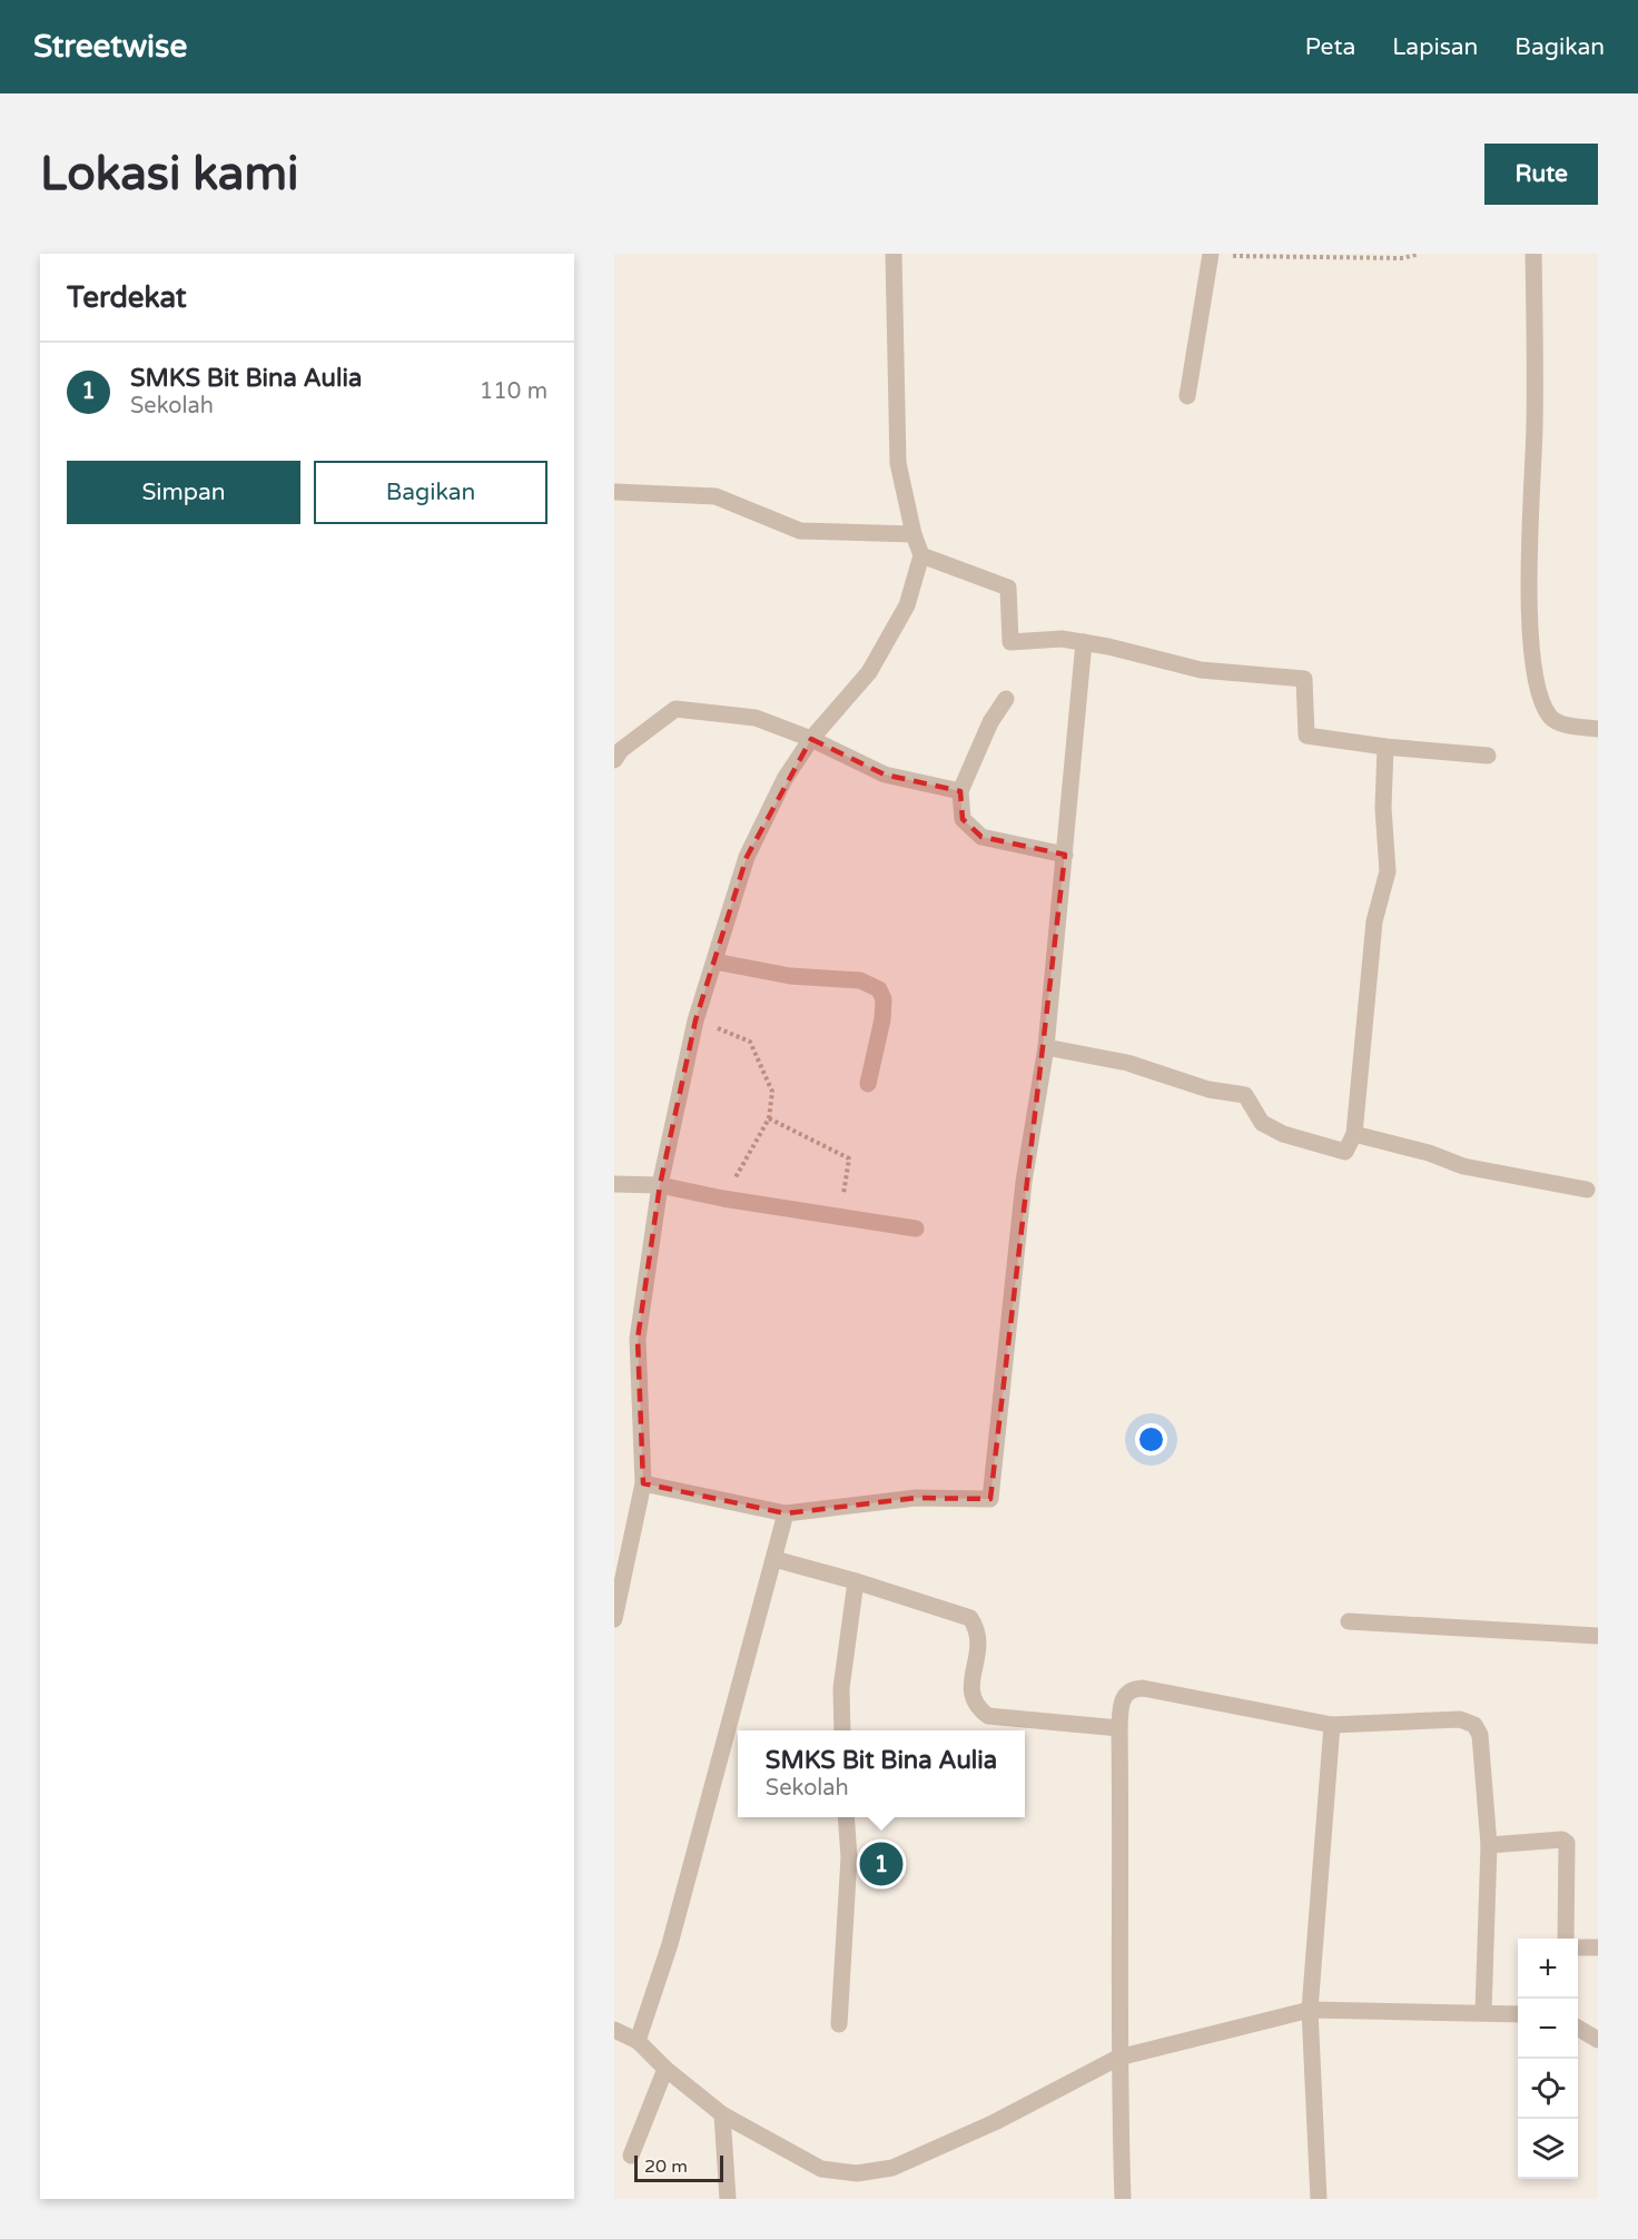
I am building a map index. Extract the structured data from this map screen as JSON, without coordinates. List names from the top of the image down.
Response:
{
  "scale_bar": "20 m",
  "page": {
    "header": "Streetwise",
    "nav": ["Peta", "Lapisan", "Bagikan"],
    "buttons": [
      "Rute",
      ["Simpan", "Bagikan"]
    ],
    "title": "Lokasi kami",
    "heading": "Terdekat",
    "list": [
      {
        "mark": "1",
        "name": "SMKS Bit Bina Aulia",
        "note": "Sekolah",
        "value": "110 m"
      }
    ],
    "popup": ["SMKS Bit Bina Aulia", "Sekolah"],
    "pins": "1",
    "map_buttons": ["+", "−"],
    "scale": "20 m"
  }
}
